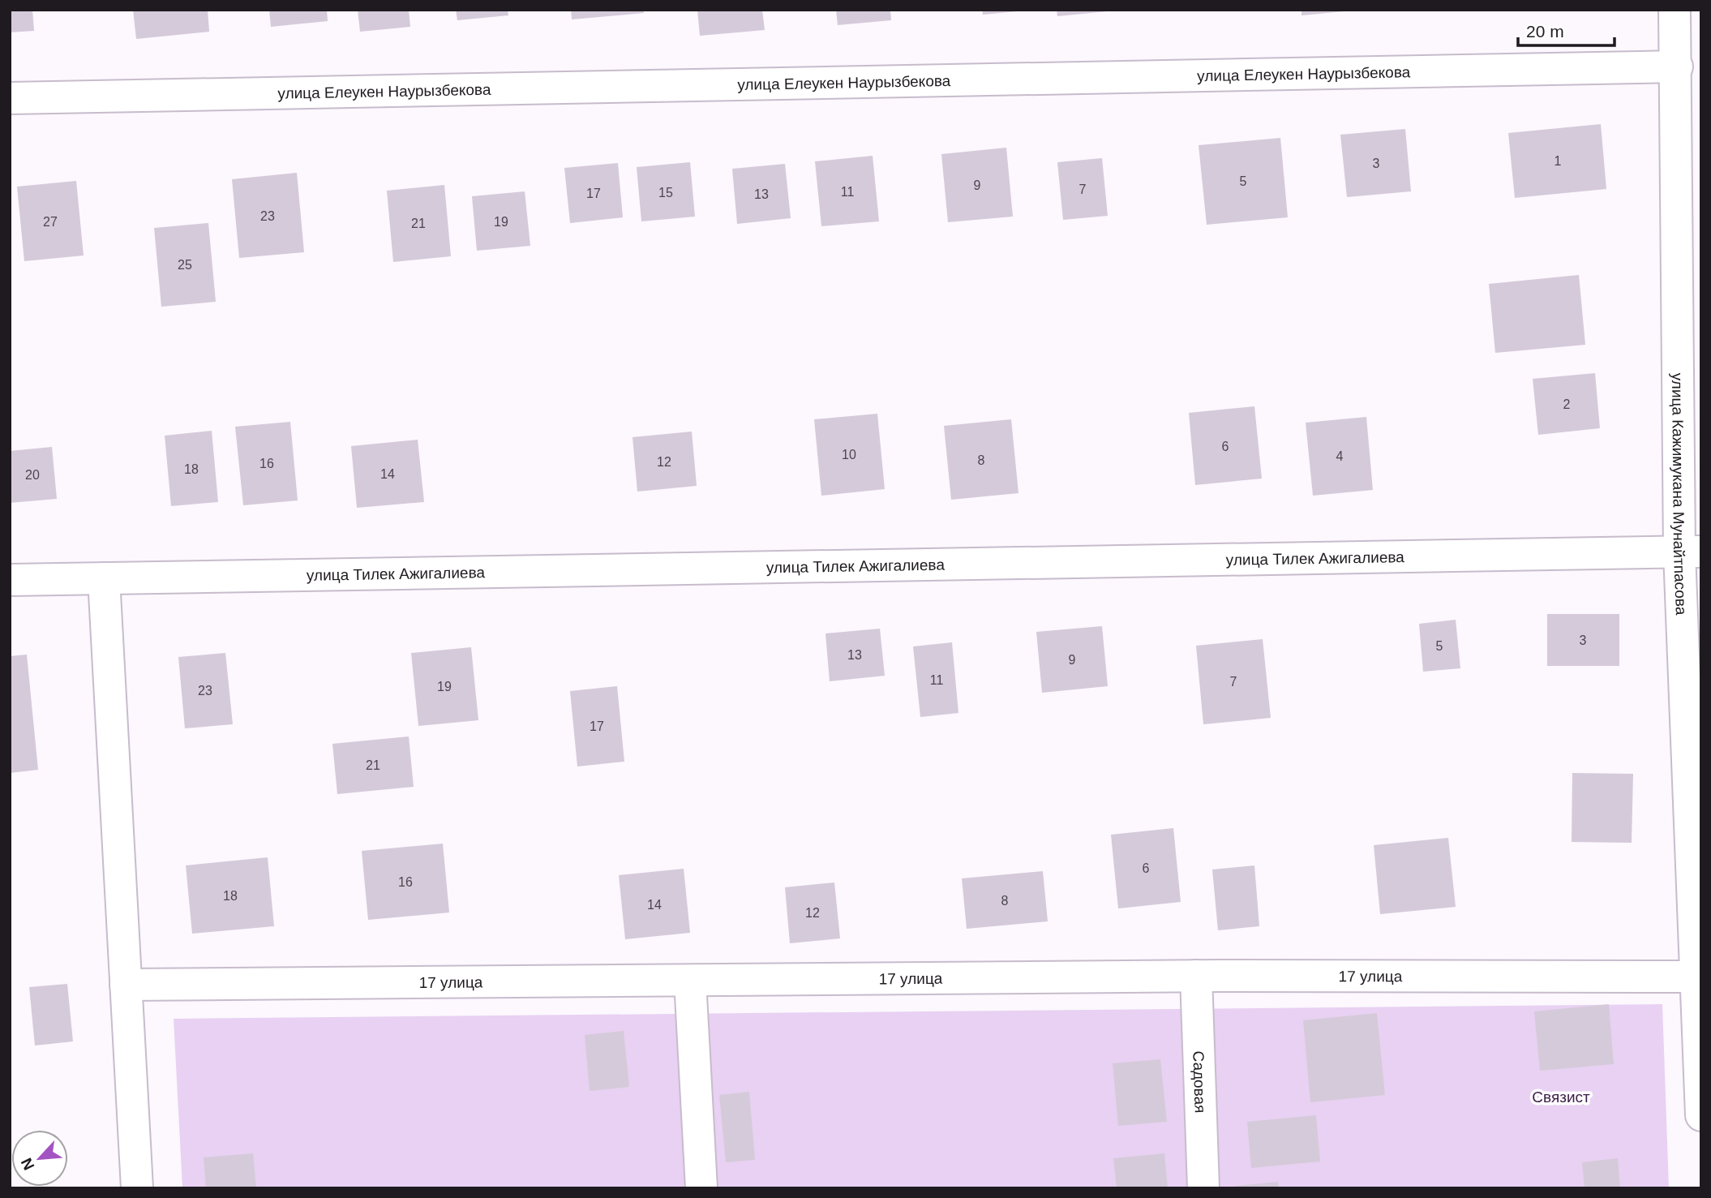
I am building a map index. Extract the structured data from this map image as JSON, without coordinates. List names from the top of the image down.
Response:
{
  "streets": {
    "street": [
      "улица Елеукен Наурызбекова",
      "улица Кажимукана Мунайтпасова",
      "улица Тилек Ажигалиева",
      "17 улица",
      "Садовая"
    ]
  },
  "crossings": [
    ["улица Елеукен Наурызбекова", "улица Кажимукана Мунайтпасова"],
    ["улица Кажимукана Мунайтпасова", "улица Тилек Ажигалиева"],
    ["улица Кажимукана Мунайтпасова", "17 улица"],
    ["17 улица", "Садовая"]
  ],
  "parks": ["Связист"],
  "house_numbers": [
    "1",
    "3",
    "5",
    "9",
    "7",
    "11",
    "15",
    "17",
    "13",
    "23",
    "27",
    "19",
    "21",
    "25",
    "2",
    "6",
    "10",
    "4",
    "8",
    "12",
    "16",
    "18",
    "14",
    "20",
    "3",
    "5",
    "13",
    "9",
    "11",
    "7",
    "19",
    "23",
    "17",
    "21",
    "6",
    "16",
    "18",
    "8",
    "14",
    "12"
  ],
  "scale_bar": "20 m",
  "north": "bottom left"
}
